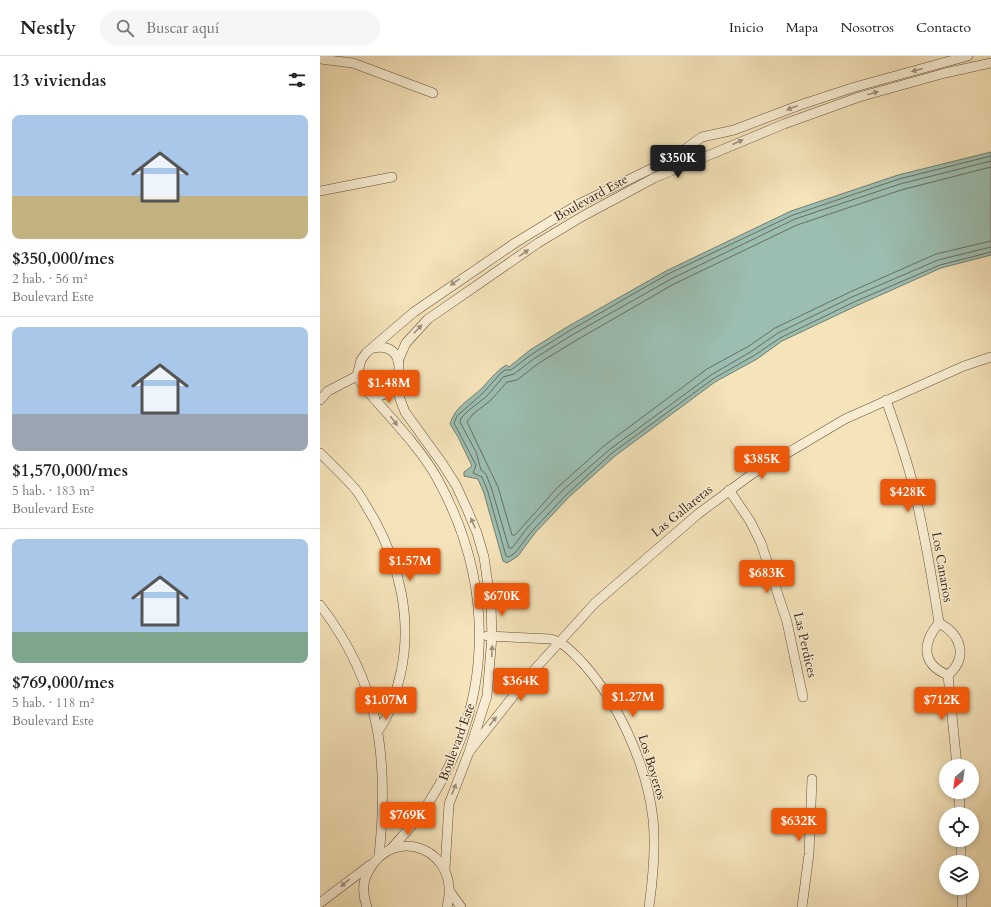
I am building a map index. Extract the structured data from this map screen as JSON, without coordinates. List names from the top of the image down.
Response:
{
  "streets": {
    "street": [
      "Boulevard Este",
      "Las Gallaretas",
      "Los Canarios",
      "Las Perdices",
      "Los Boyeros"
    ]
  },
  "crossings": [
    ["Boulevard Este", "Las Gallaretas"],
    ["Las Gallaretas", "Los Canarios"],
    ["Las Gallaretas", "Las Perdices"],
    ["Las Gallaretas", "Los Boyeros"]
  ],
  "north": "bottom left",
  "page": {
    "header": "Nestly",
    "search": "Buscar aquí",
    "nav": [
      "Inicio",
      "Mapa",
      "Nosotros",
      "Contacto"
    ],
    "heading": "13 viviendas",
    "list": [
      {
        "name": "$350,000/mes",
        "note": "2 hab. · 56 m² · Boulevard Este"
      },
      {
        "name": "$1,570,000/mes",
        "note": "5 hab. · 183 m² · Boulevard Este"
      },
      {
        "name": "$769,000/mes",
        "note": "5 hab. · 118 m² · Boulevard Este"
      }
    ],
    "price": [
      "$350K",
      "$1.48M",
      "$385K",
      "$428K",
      "$1.57M",
      "$683K",
      "$670K",
      "$364K",
      "$1.27M",
      "$1.07M",
      "$712K",
      "$769K",
      "$632K"
    ]
  }
}
